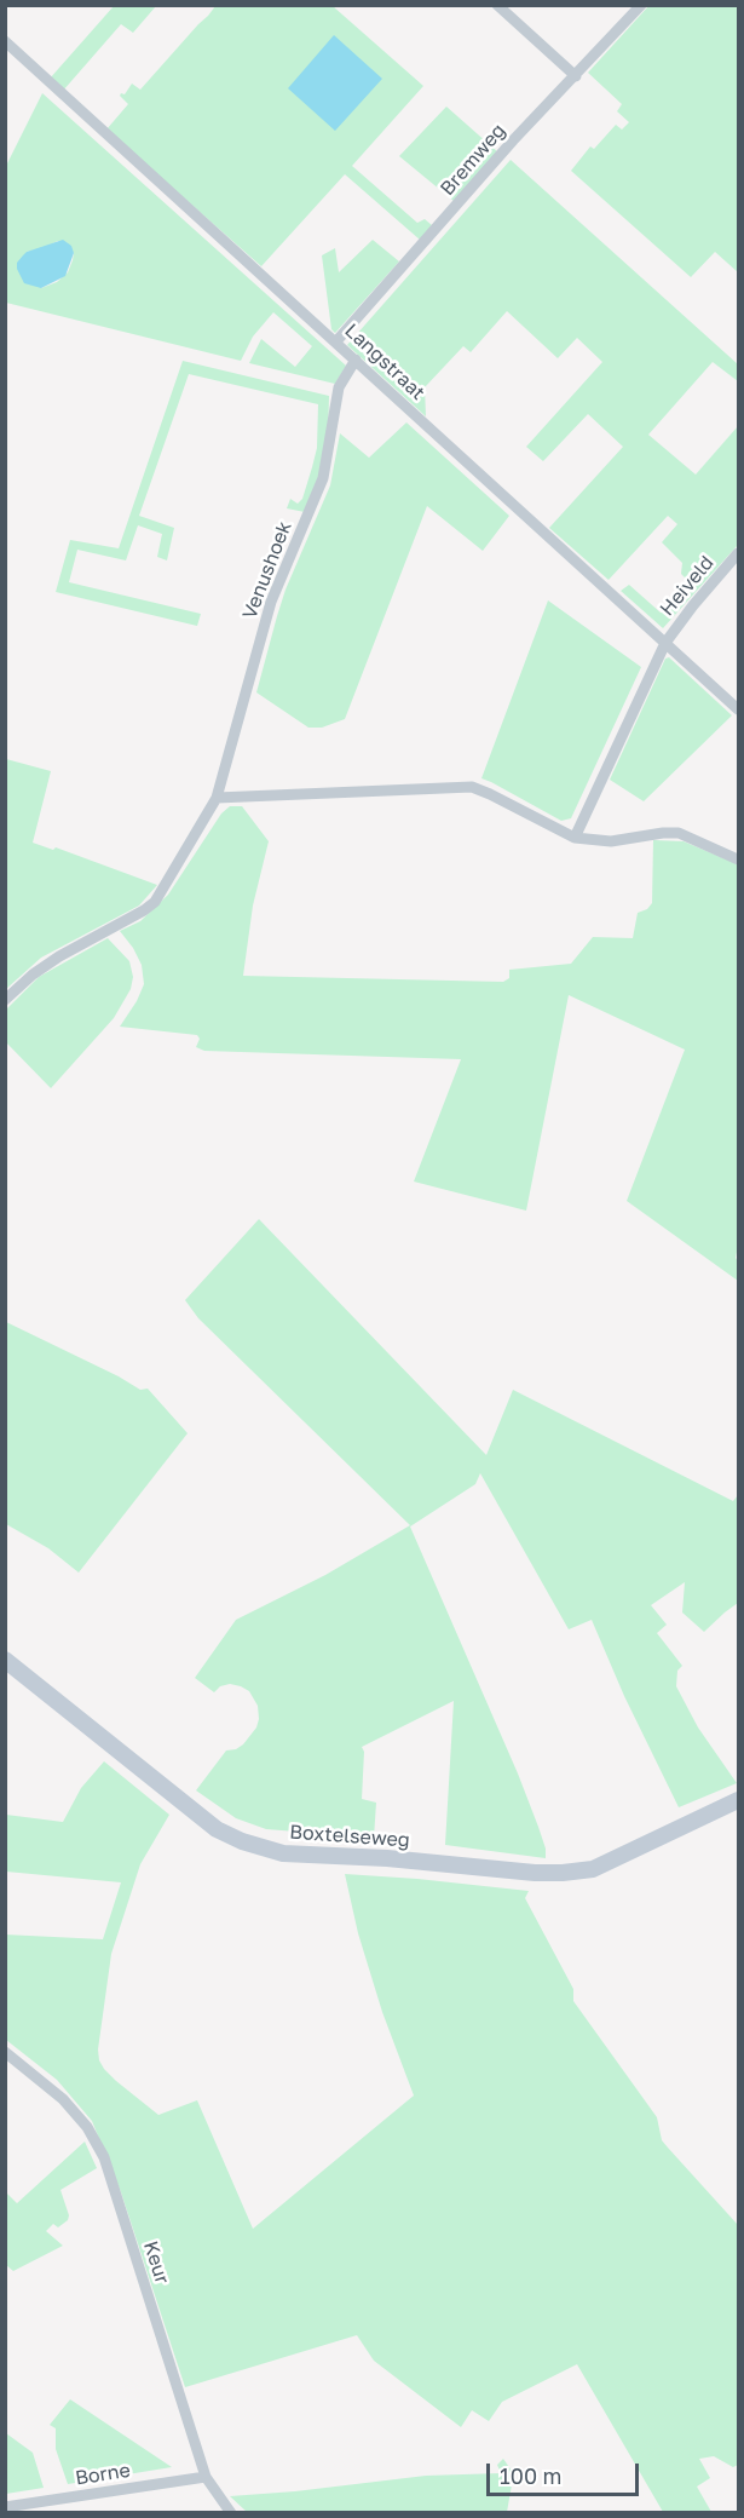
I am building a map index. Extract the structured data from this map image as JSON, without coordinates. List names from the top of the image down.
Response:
{
  "streets": {
    "main road": ["Boxtelseweg"],
    "street": [
      "Bremweg",
      "Langstraat",
      "Venushoek",
      "Heiveld",
      "Keur",
      "Borne"
    ]
  },
  "crossings": [
    ["Bremweg", "Langstraat"],
    ["Langstraat", "Venushoek"],
    ["Langstraat", "Heiveld"],
    ["Keur", "Borne"]
  ],
  "scale_bar": "100 m"
}
